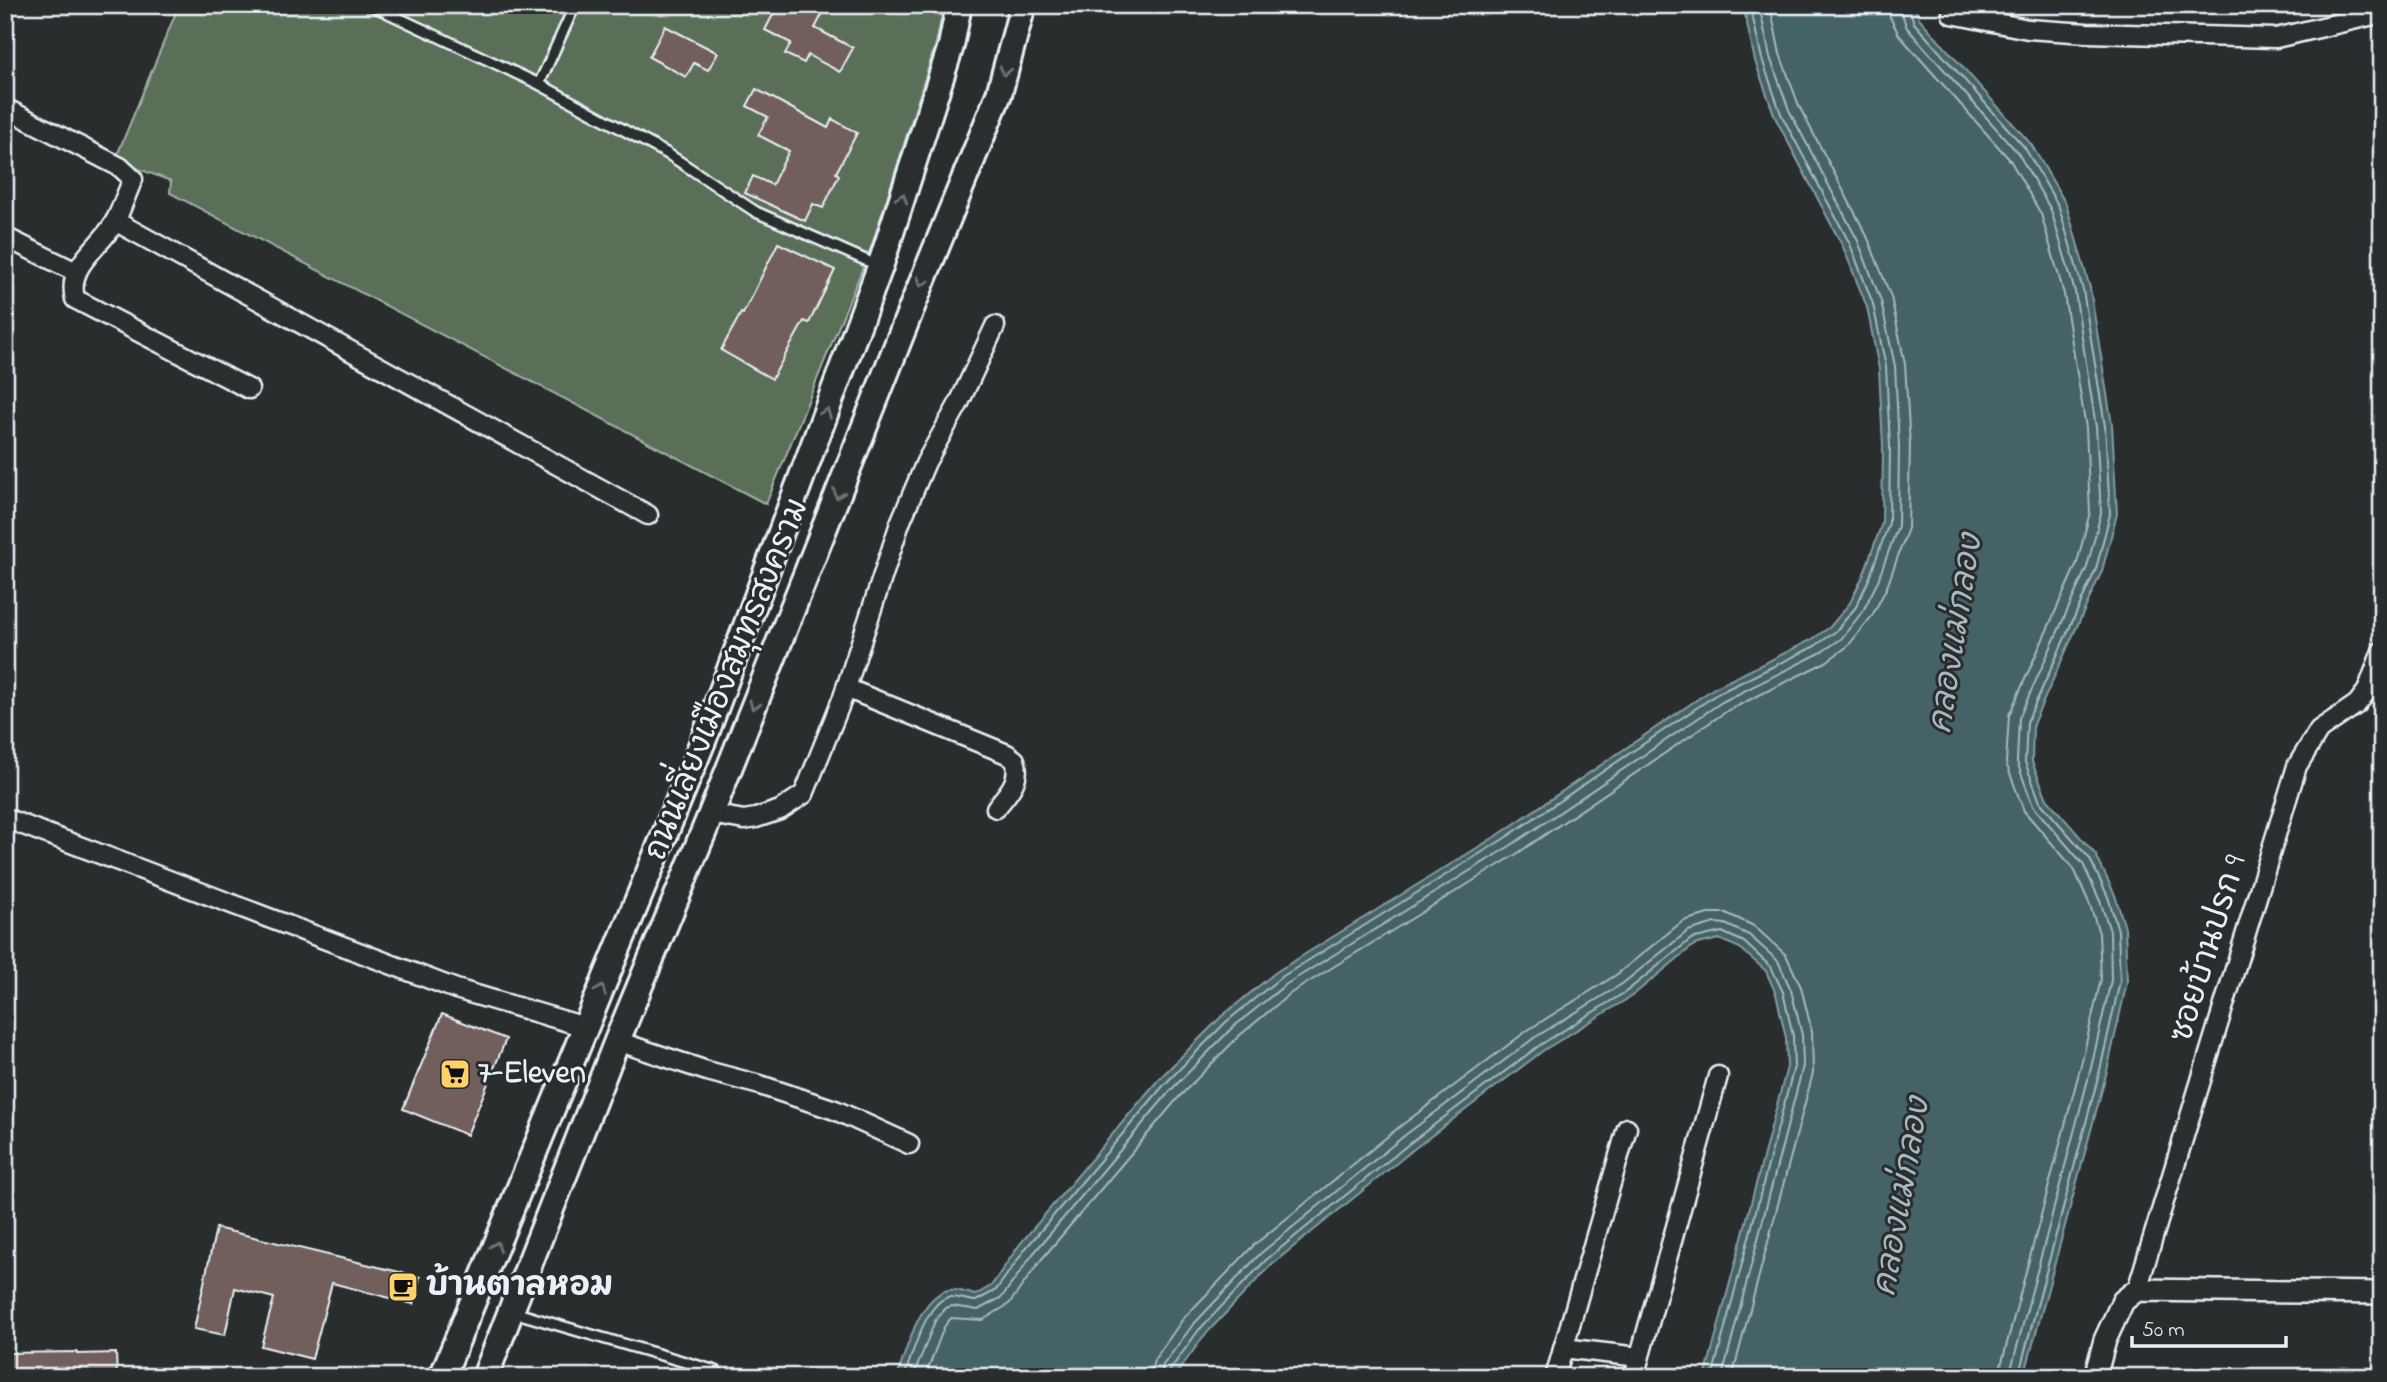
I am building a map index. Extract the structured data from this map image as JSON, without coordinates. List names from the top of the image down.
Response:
{
  "streets": {
    "main road": ["ถนนเลี่ยงเมืองสมุทรสงคราม"],
    "street": ["ซอยบ้านปรก 9"]
  },
  "water": ["คลองแม่กลอง"],
  "places": {
    "supermarket": ["7-Eleven"],
    "cafe": ["บ้านตาลหอม"]
  },
  "scale_bar": "50 m"
}
